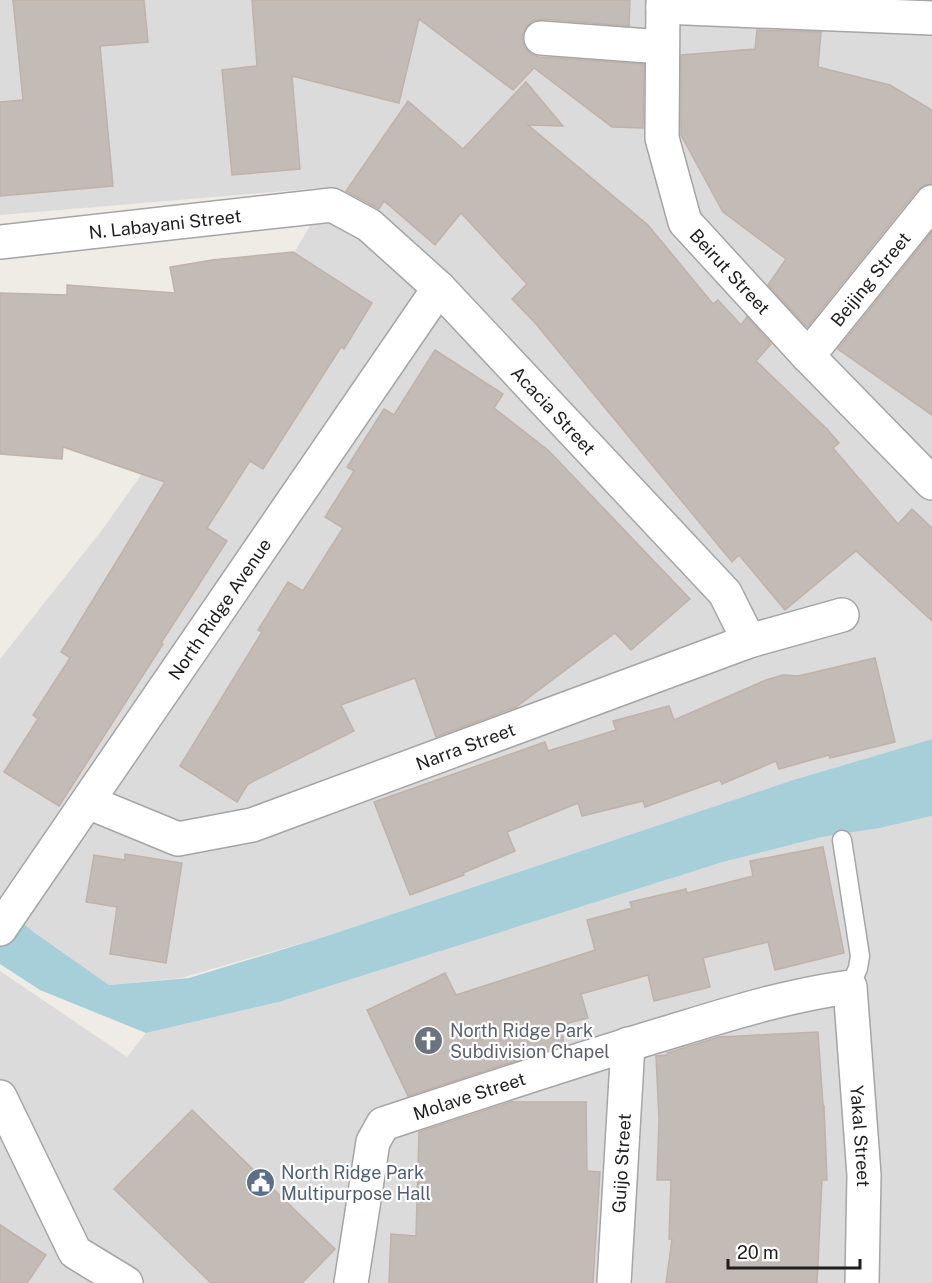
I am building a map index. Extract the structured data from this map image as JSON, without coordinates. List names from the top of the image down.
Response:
{
  "streets": {
    "street": [
      "N. Labayani Street",
      "Beirut Street",
      "Beijing Street",
      "Acacia Street",
      "North Ridge Avenue",
      "Narra Street",
      "Molave Street",
      "Yakal Street",
      "Guijo Street"
    ]
  },
  "crossings": [
    ["N. Labayani Street", "Acacia Street"],
    ["Beirut Street", "Beijing Street"],
    ["Acacia Street", "North Ridge Avenue"],
    ["Acacia Street", "Narra Street"],
    ["North Ridge Avenue", "Narra Street"],
    ["Molave Street", "Yakal Street"],
    ["Molave Street", "Guijo Street"]
  ],
  "places": {
    "church": ["North Ridge Park Subdivision Chapel"],
    "public building": ["North Ridge Park Multipurpose Hall"]
  },
  "scale_bar": "20 m"
}
